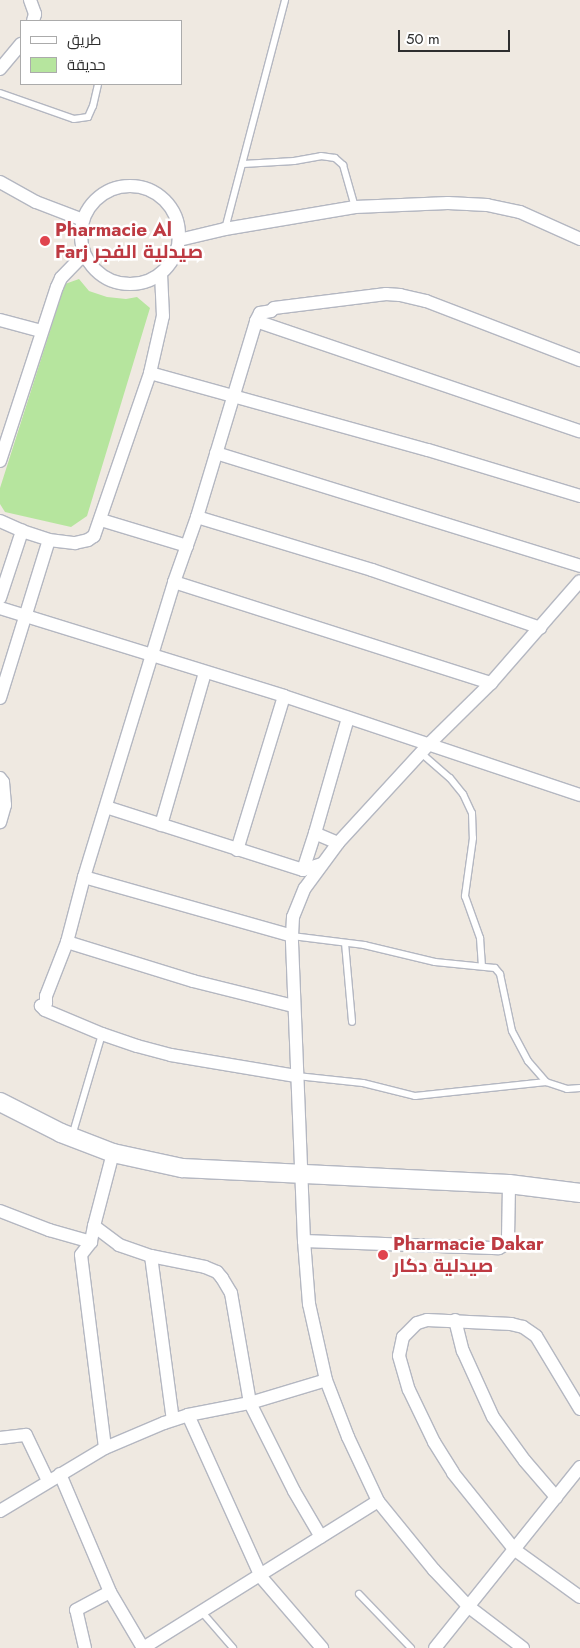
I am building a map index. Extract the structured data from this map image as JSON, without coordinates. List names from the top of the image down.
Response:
{
  "places": ["Pharmacie Al Farj صيدلية الفجر", "Pharmacie Dakar صيدلية دكار"],
  "legend": ["طريق", "حديقة"],
  "scale_bar": "50 m"
}
